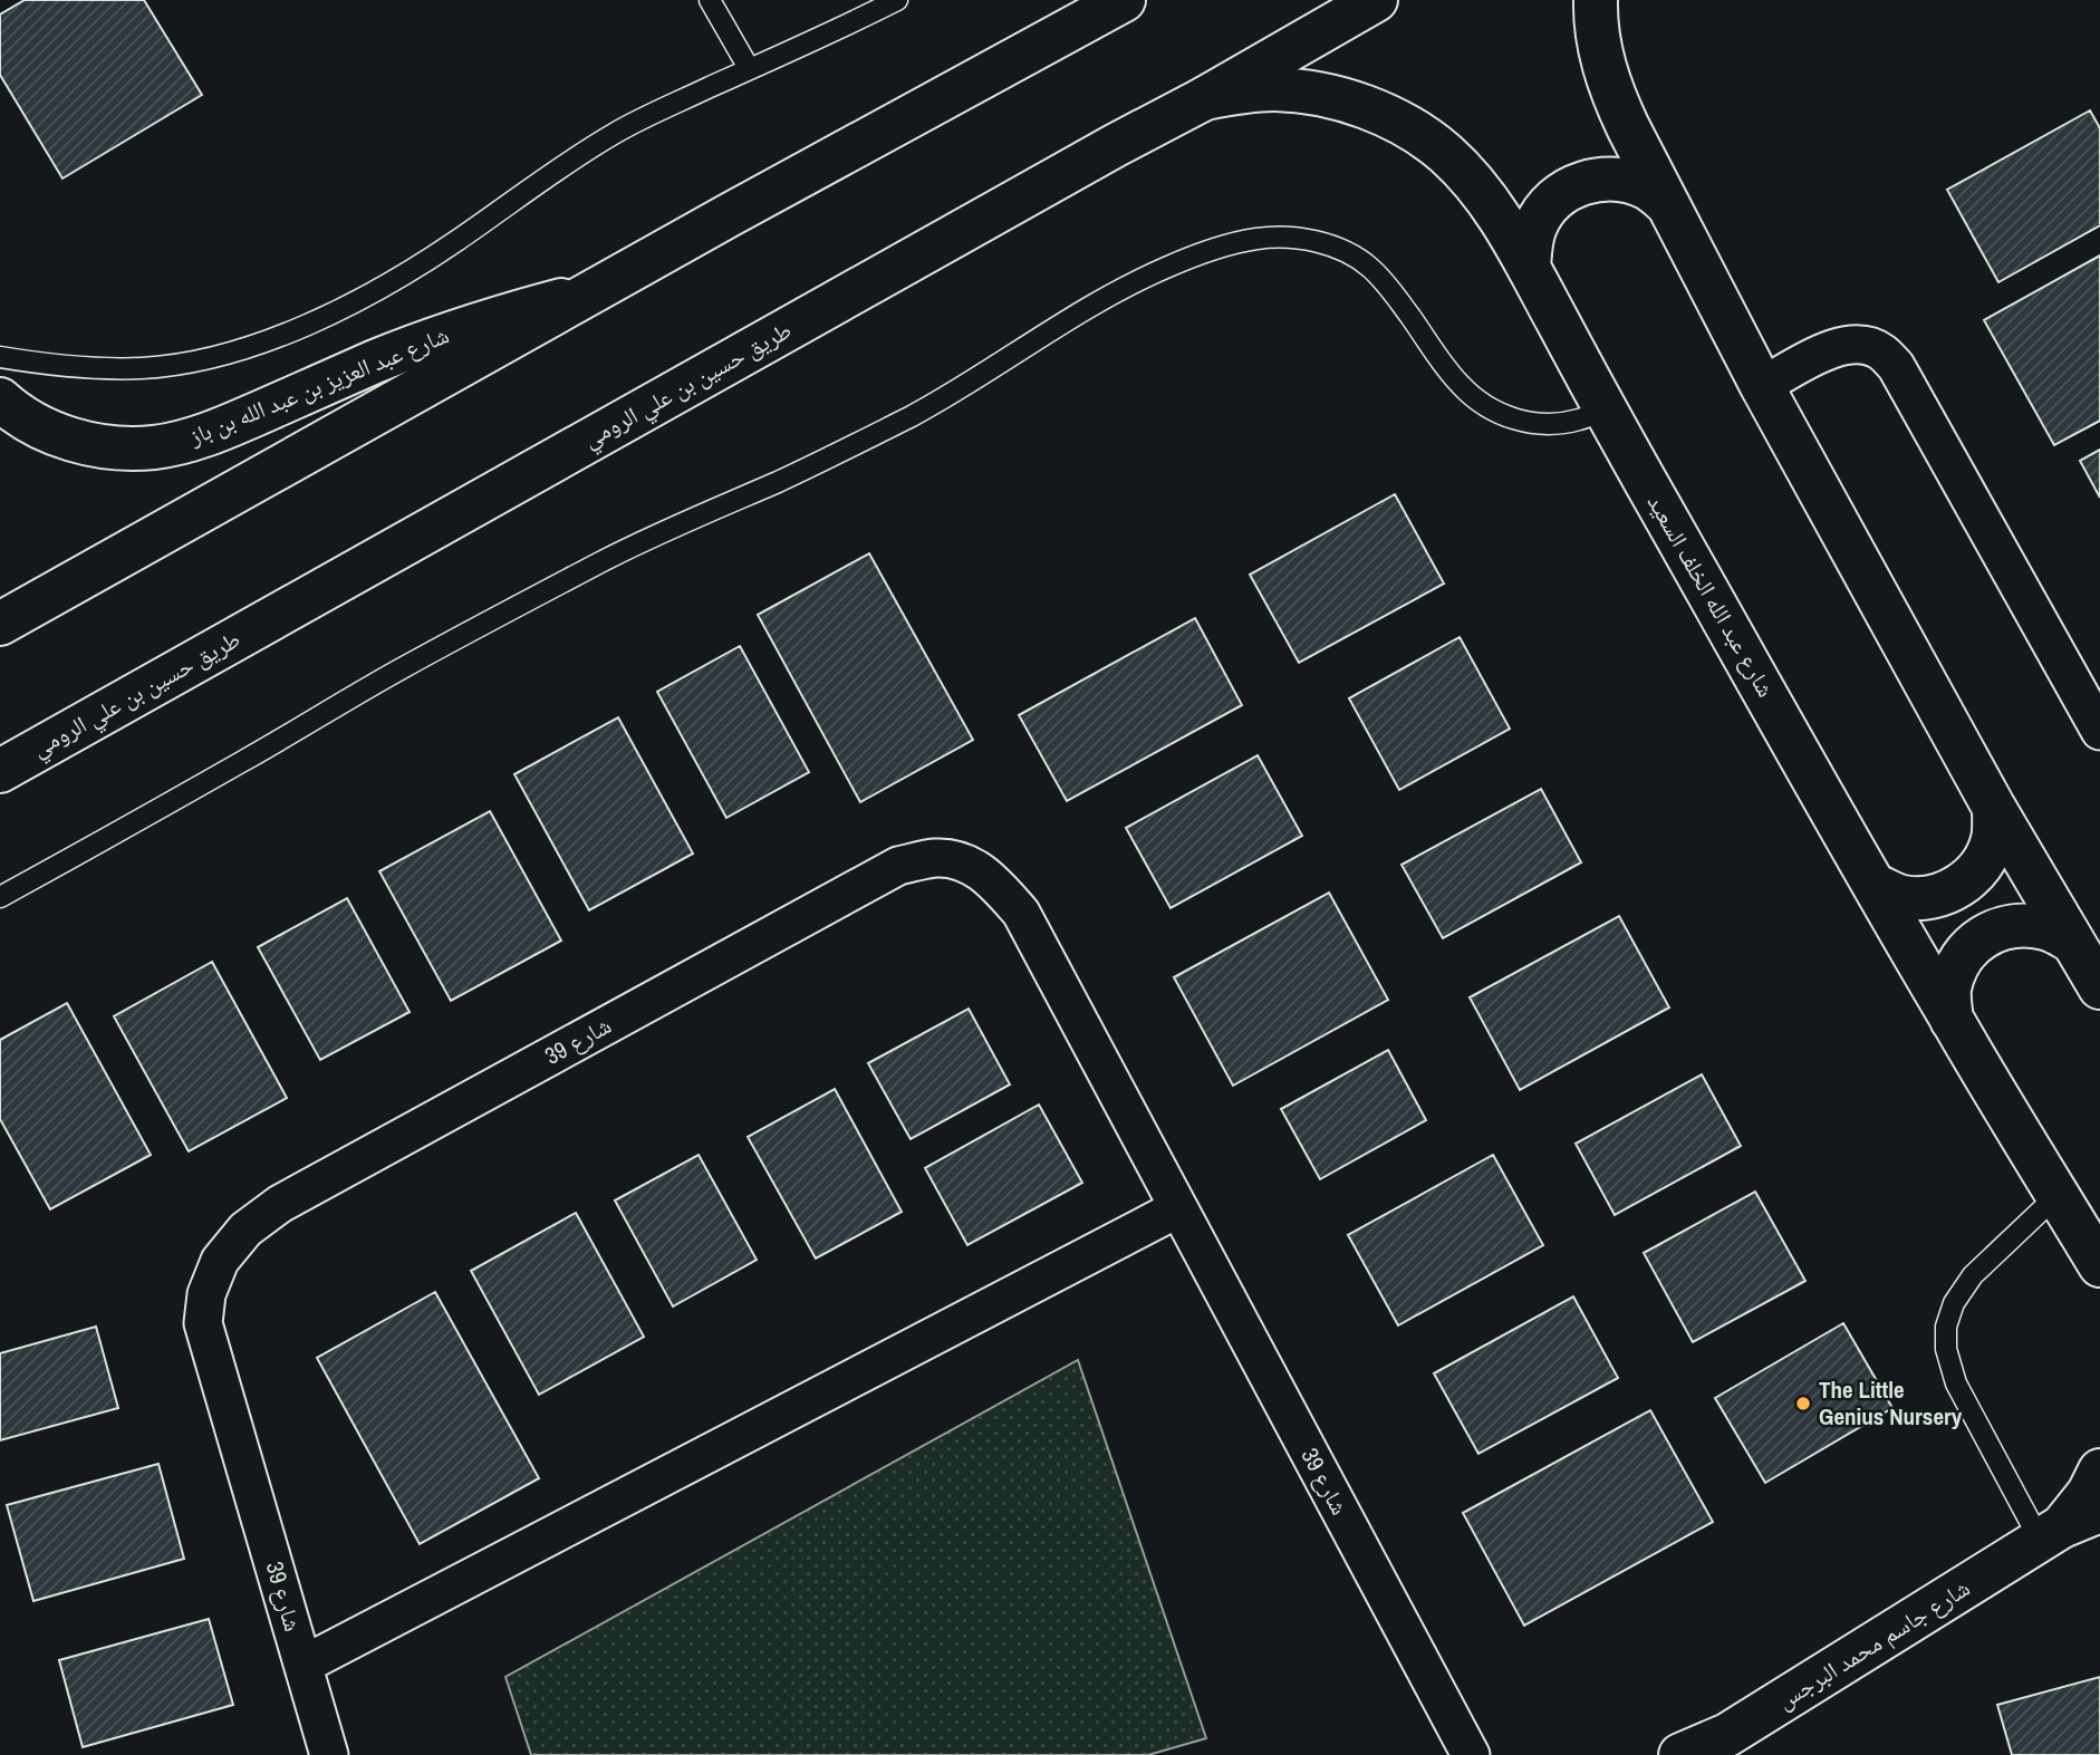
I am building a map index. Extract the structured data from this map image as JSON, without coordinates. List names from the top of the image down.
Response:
{
  "streets": {
    "main road": [
      "طريق حسين بن علي الرومي",
      "شارع عبد العزيز بن عبد الله بن باز",
      "شارع عبد الله الخلف السعيد",
      "شارع جاسم محمد البرجس"
    ],
    "street": ["شارع 39"]
  },
  "crossings": [
    ["طريق حسين بن علي الرومي", "شارع عبد الله الخلف السعيد"]
  ],
  "places": ["The Little Genius Nursery"]
}
